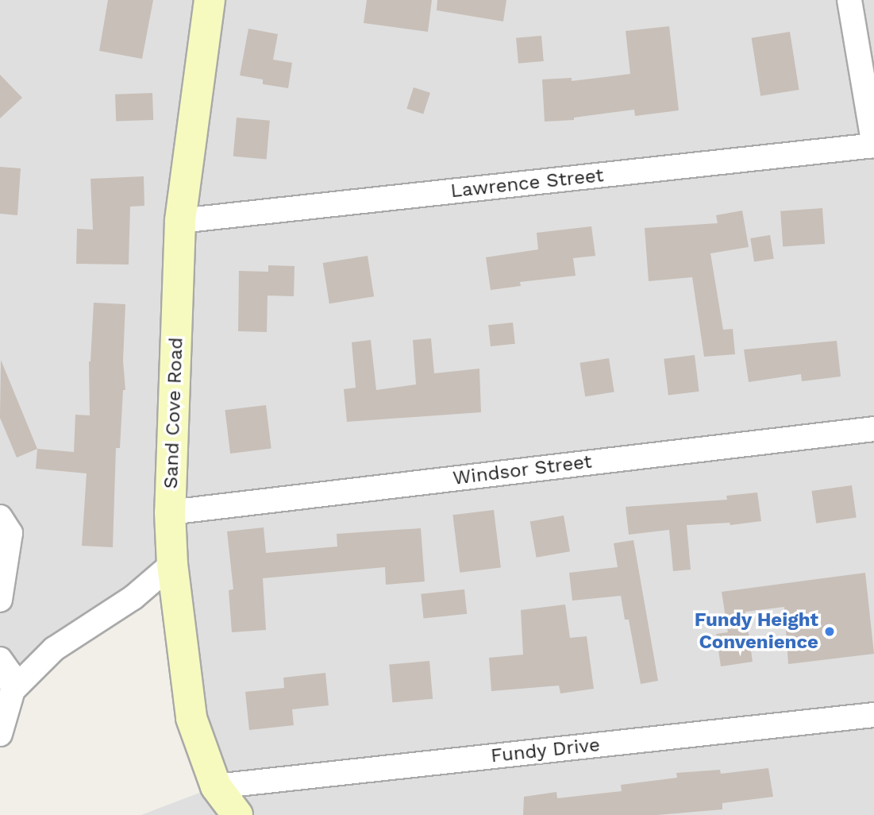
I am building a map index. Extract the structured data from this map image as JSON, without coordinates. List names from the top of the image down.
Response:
{
  "streets": {
    "street": [
      "Lawrence Street",
      "Sand Cove Road",
      "Windsor Street",
      "Fundy Drive"
    ]
  },
  "crossings": [
    ["Lawrence Street", "Sand Cove Road"],
    ["Sand Cove Road", "Windsor Street"],
    ["Sand Cove Road", "Fundy Drive"]
  ],
  "places": ["Fundy Height Convenience"]
}
